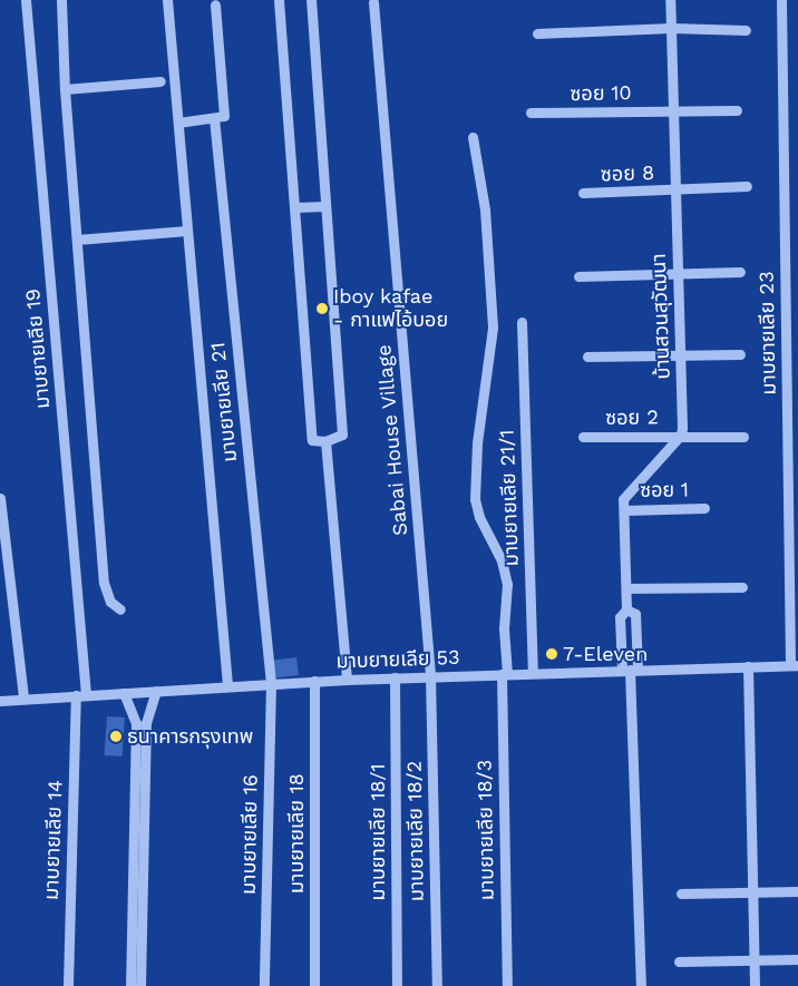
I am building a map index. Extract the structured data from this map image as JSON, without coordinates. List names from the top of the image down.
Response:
{
  "streets": {
    "street": [
      "ซอย 10",
      "ซอย 8",
      "บ้านสวนสุวัฒนา",
      "มาบยายเลีย 23",
      "มาบยายเลีย 19",
      "มาบยายเลีย 21",
      "ซอย 2",
      "Sabai House Village",
      "ซอย 1",
      "มาบยายเลีย 21/1",
      "มาบยายเลีย 53",
      "มาบยายเลีย 18/3",
      "มาบยายเลีย 18/2",
      "มาบยายเลีย 18/1",
      "มาบยายเลีย 18",
      "มาบยายเลีย 16",
      "มาบยายเลีย 14"
    ]
  },
  "crossings": [
    ["ซอย 10", "บ้านสวนสุวัฒนา"],
    ["ซอย 8", "บ้านสวนสุวัฒนา"],
    ["บ้านสวนสุวัฒนา", "ซอย 2"],
    ["มาบยายเลีย 23", "มาบยายเลีย 53"],
    ["มาบยายเลีย 19", "มาบยายเลีย 53"],
    ["มาบยายเลีย 19", "มาบยายเลีย 14"],
    ["มาบยายเลีย 21", "มาบยายเลีย 53"],
    ["มาบยายเลีย 21", "มาบยายเลีย 16"],
    ["Sabai House Village", "มาบยายเลีย 53"],
    ["Sabai House Village", "มาบยายเลีย 18/2"],
    ["มาบยายเลีย 21/1", "มาบยายเลีย 53"],
    ["มาบยายเลีย 53", "มาบยายเลีย 18/3"],
    ["มาบยายเลีย 53", "มาบยายเลีย 18/2"],
    ["มาบยายเลีย 53", "มาบยายเลีย 18/1"],
    ["มาบยายเลีย 53", "มาบยายเลีย 18"],
    ["มาบยายเลีย 53", "มาบยายเลีย 16"],
    ["มาบยายเลีย 53", "มาบยายเลีย 14"]
  ],
  "places": ["Iboy kafae - กาแฟไอ้บอย", "7-Eleven", "ธนาคารกรุงเทพ"]
}
